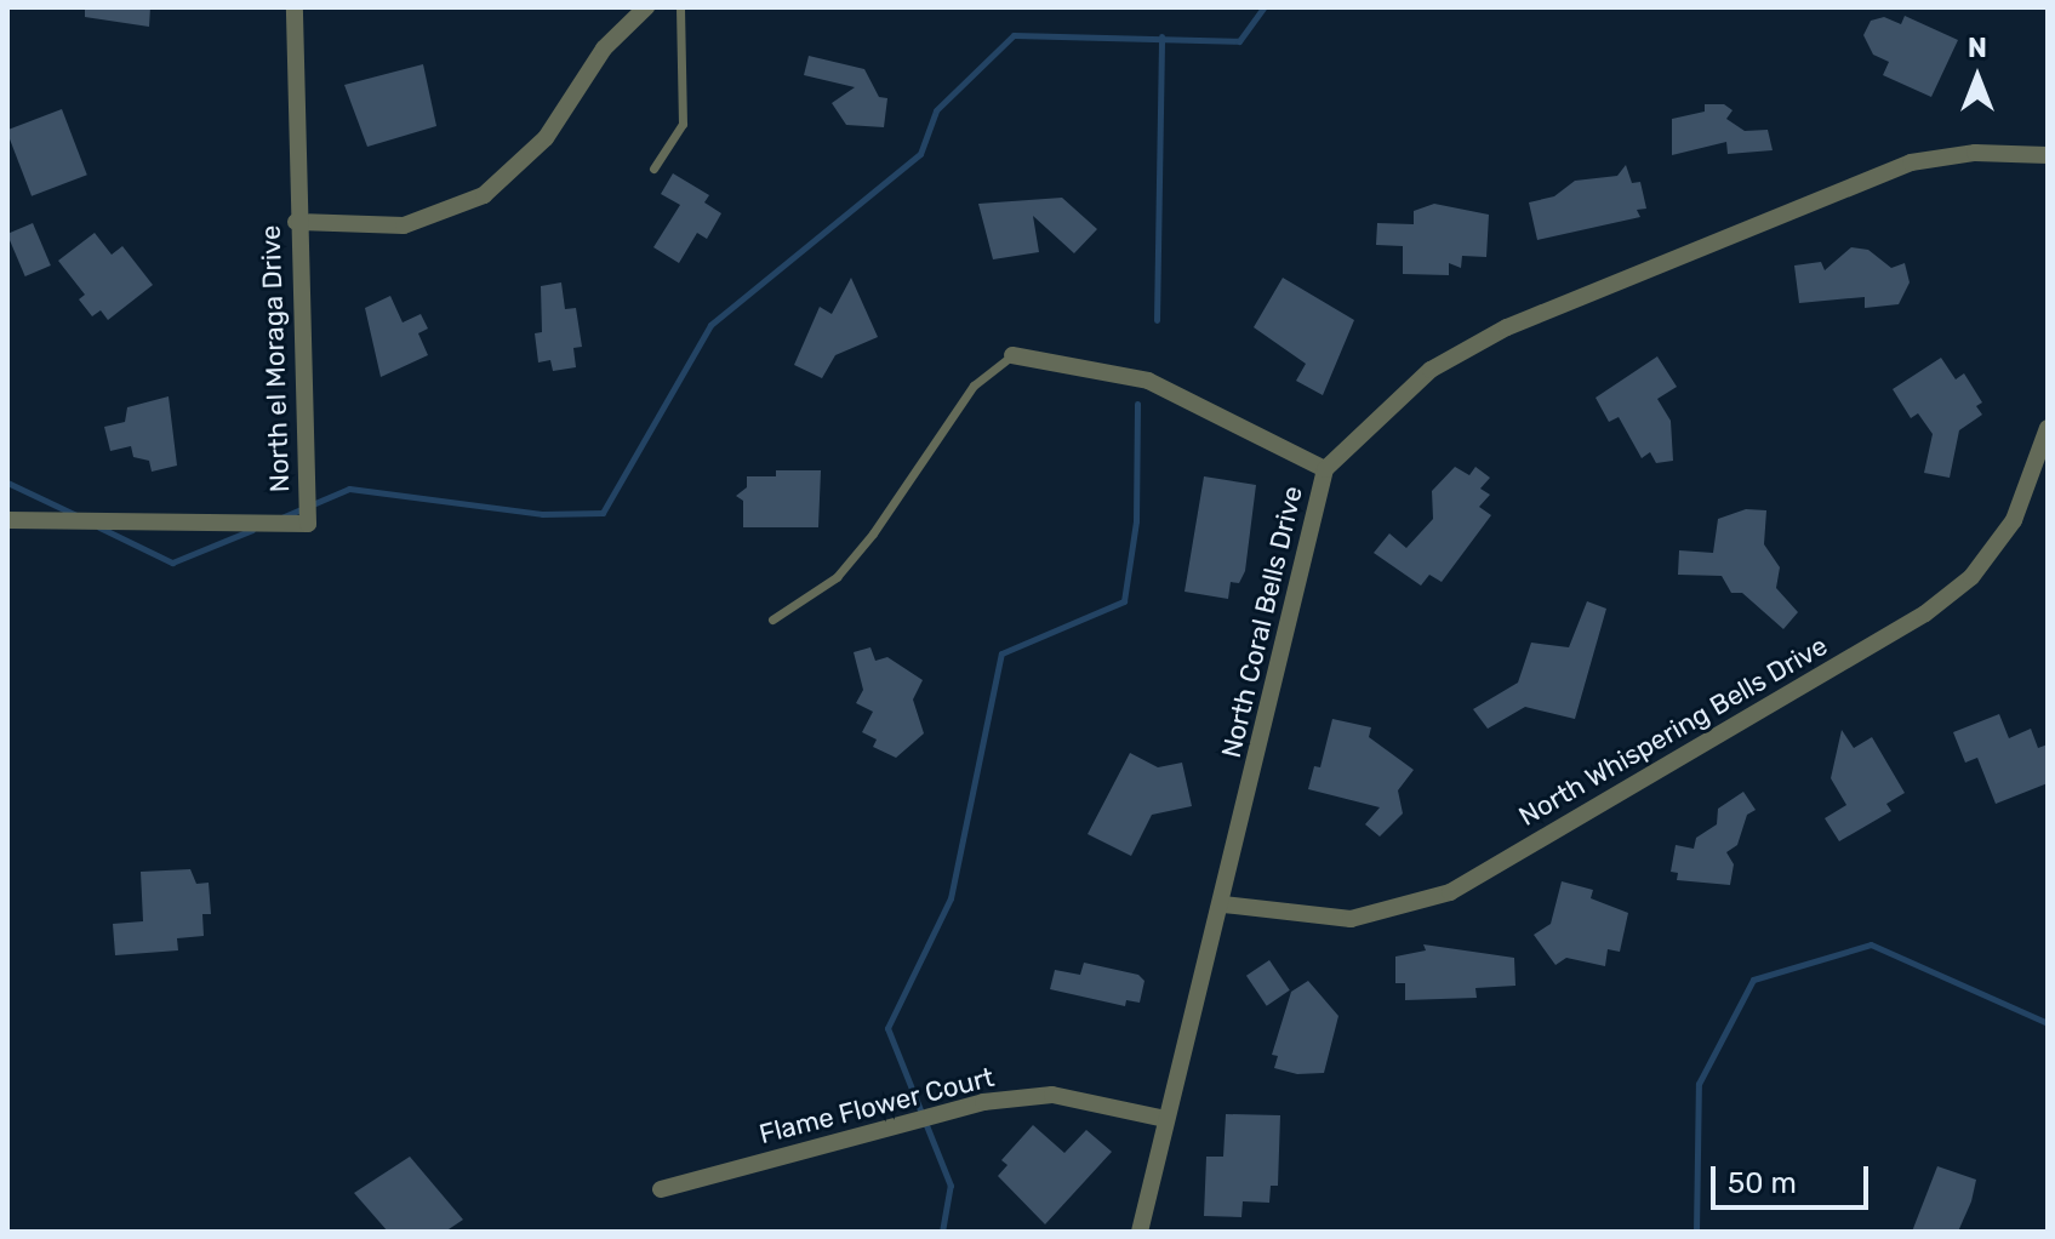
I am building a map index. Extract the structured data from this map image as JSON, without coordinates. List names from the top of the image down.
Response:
{
  "streets": {
    "street": [
      "North el Moraga Drive",
      "North Coral Bells Drive",
      "North Whispering Bells Drive",
      "Flame Flower Court"
    ]
  },
  "crossings": [
    ["North Coral Bells Drive", "North Whispering Bells Drive"],
    ["North Coral Bells Drive", "Flame Flower Court"]
  ],
  "scale_bar": "50 m",
  "north": "top"
}
